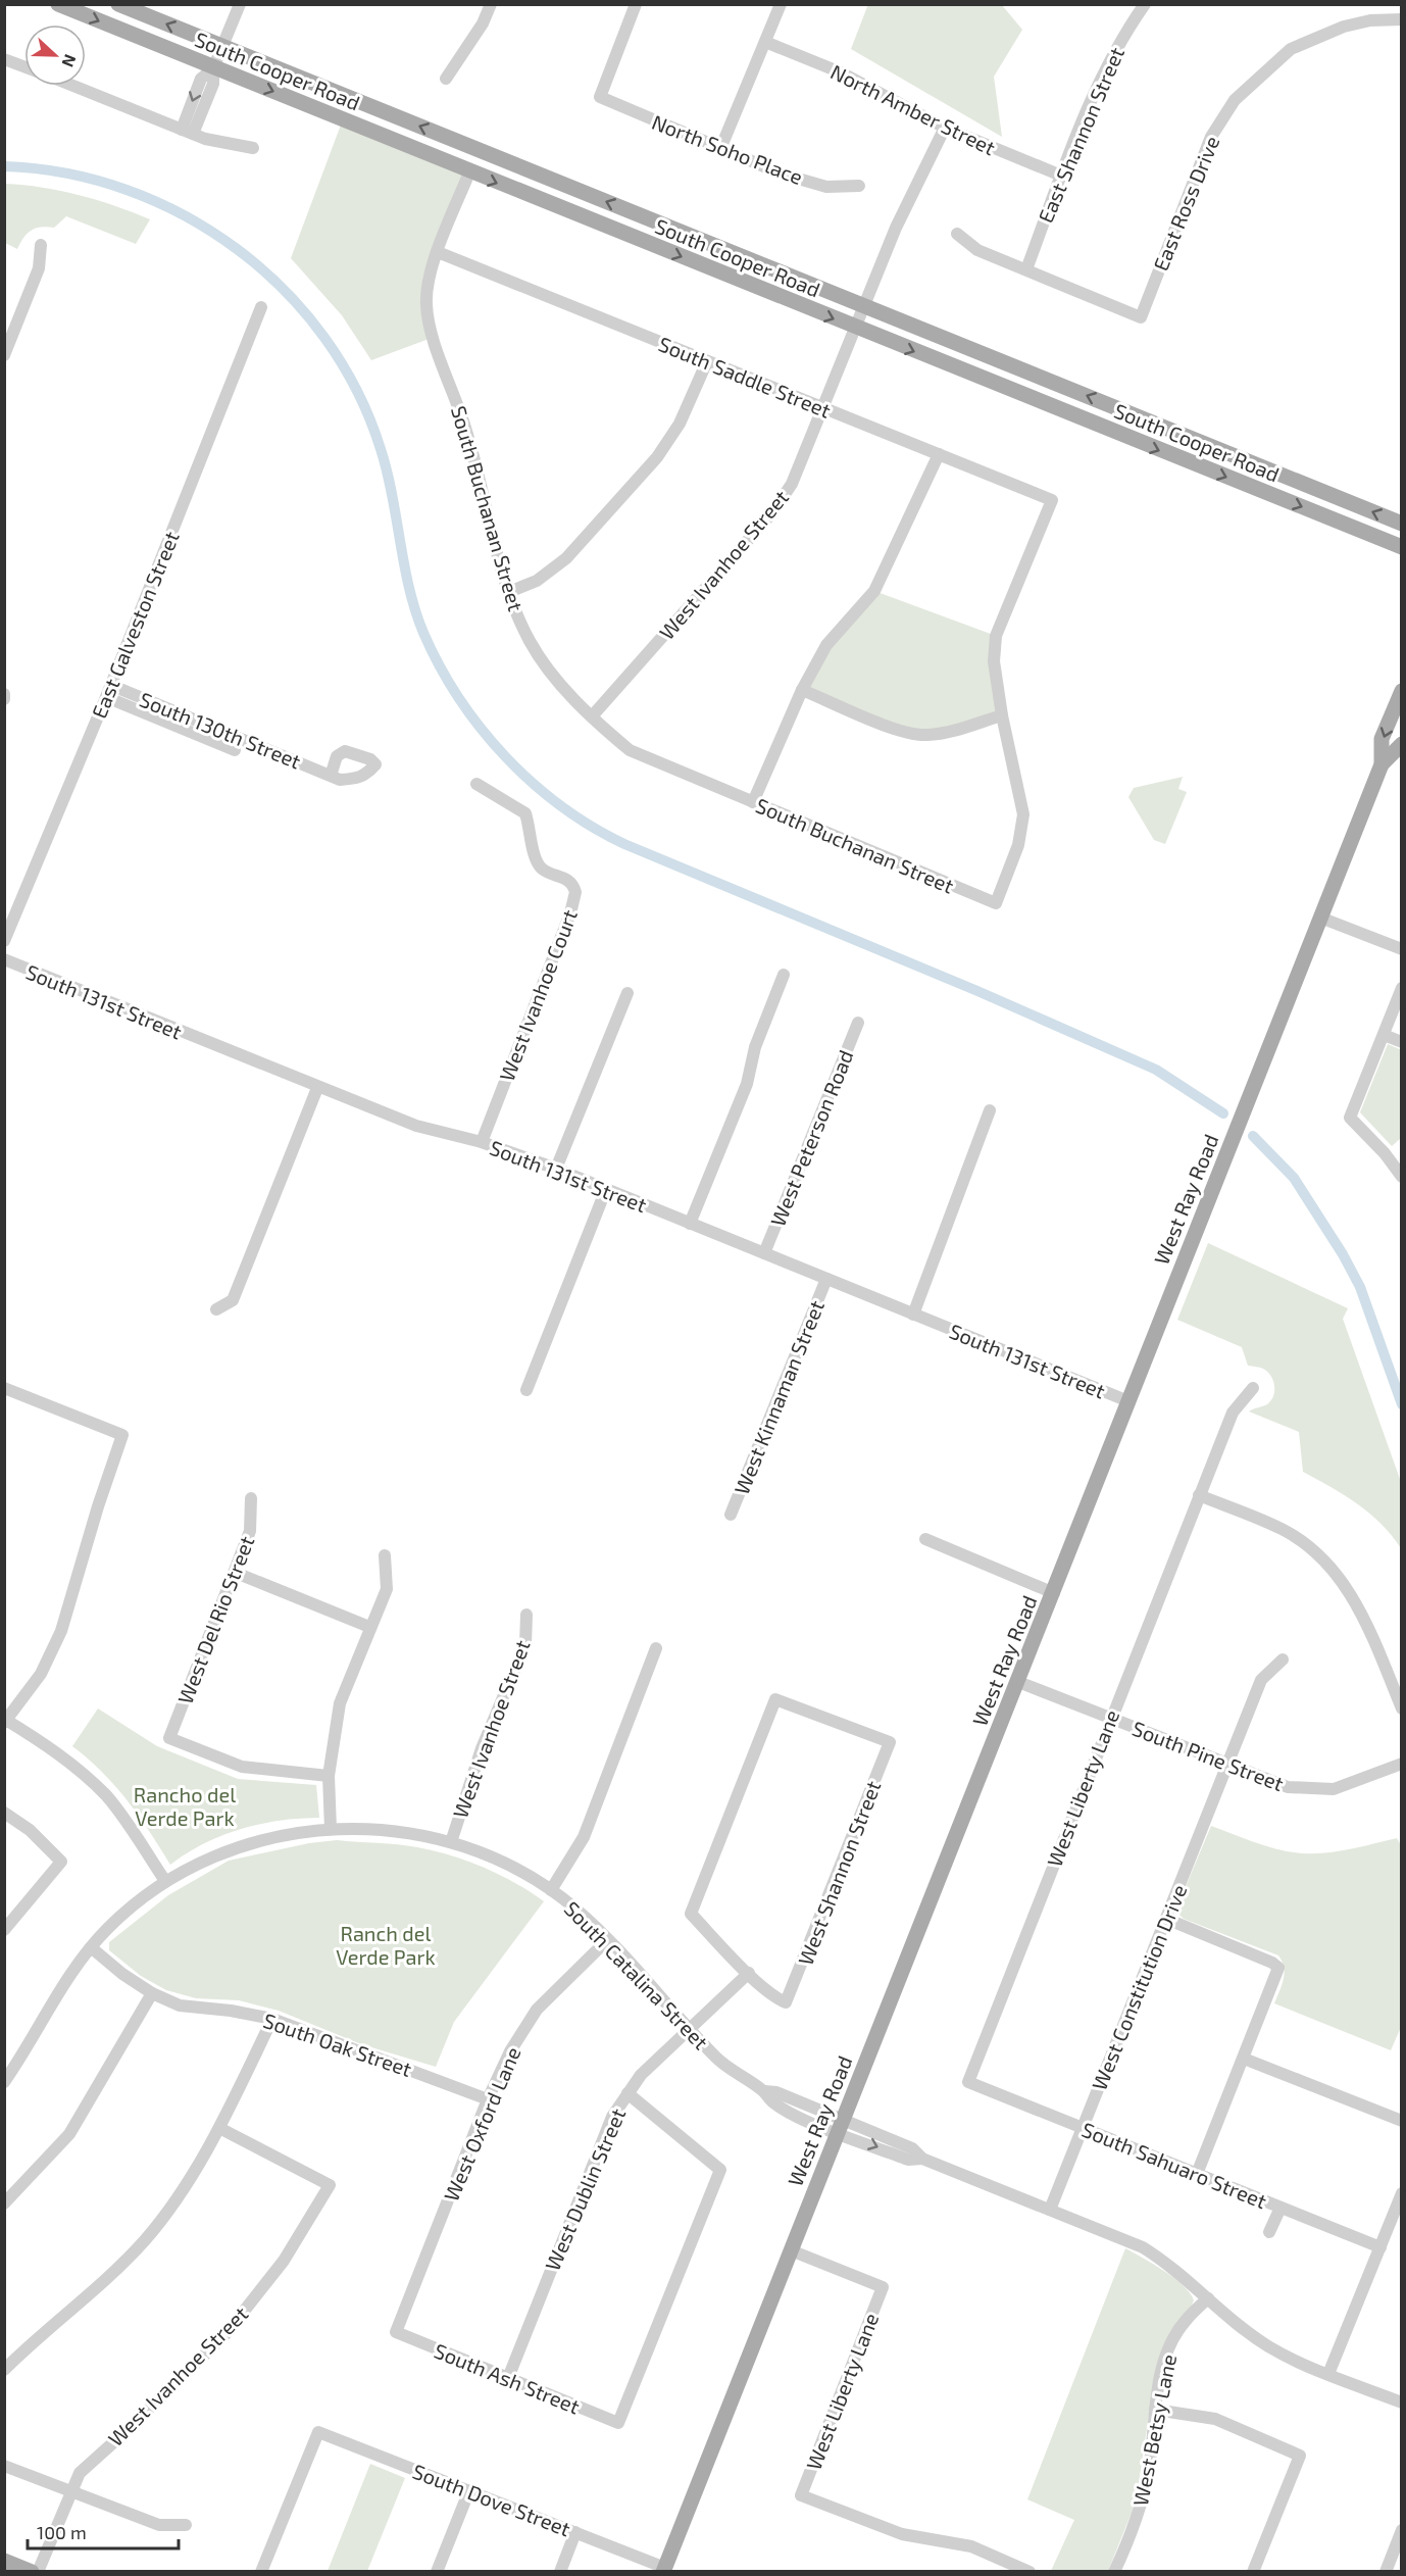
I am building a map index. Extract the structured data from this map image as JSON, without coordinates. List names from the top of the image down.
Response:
{
  "streets": {
    "main road": ["South Cooper Road", "West Ray Road"],
    "street": [
      "North Amber Street",
      "East Shannon Street",
      "North Soho Place",
      "East Ross Drive",
      "South Saddle Street",
      "South Buchanan Street",
      "West Ivanhoe Street",
      "East Galveston Street",
      "South 130th Street",
      "West Ivanhoe Court",
      "South 131st Street",
      "West Peterson Road",
      "West Kinnaman Street",
      "West Del Rio Street",
      "South Pine Street",
      "West Liberty Lane",
      "West Shannon Street",
      "South Catalina Street",
      "West Constitution Drive",
      "South Oak Street",
      "West Oxford Lane",
      "South Sahuaro Street",
      "West Dublin Street",
      "South Ash Street",
      "West Betsy Lane",
      "South Dove Street"
    ]
  },
  "crossings": [
    ["South Cooper Road", "South Buchanan Street"],
    ["South Cooper Road", "West Ivanhoe Street"],
    ["North Amber Street", "East Shannon Street"],
    ["North Amber Street", "West Ivanhoe Street"],
    ["East Shannon Street", "East Ross Drive"],
    ["South Saddle Street", "South Buchanan Street"],
    ["South Saddle Street", "West Ivanhoe Street"],
    ["South Buchanan Street", "West Ivanhoe Street"],
    ["West Ivanhoe Street", "South Catalina Street"],
    ["East Galveston Street", "South 130th Street"],
    ["West Ivanhoe Court", "South 131st Street"],
    ["South 131st Street", "West Peterson Road"],
    ["South 131st Street", "West Ray Road"],
    ["South 131st Street", "West Kinnaman Street"],
    ["West Ray Road", "South Pine Street"],
    ["West Ray Road", "West Liberty Lane"],
    ["West Ray Road", "South Catalina Street"],
    ["West Ray Road", "South Dove Street"],
    ["South Pine Street", "West Liberty Lane"],
    ["South Pine Street", "West Constitution Drive"],
    ["West Liberty Lane", "South Sahuaro Street"],
    ["West Shannon Street", "West Dublin Street"],
    ["South Catalina Street", "West Constitution Drive"],
    ["South Catalina Street", "South Oak Street"],
    ["South Catalina Street", "West Oxford Lane"],
    ["South Catalina Street", "West Dublin Street"],
    ["South Catalina Street", "West Betsy Lane"],
    ["West Constitution Drive", "South Sahuaro Street"],
    ["South Oak Street", "West Oxford Lane"],
    ["West Oxford Lane", "South Ash Street"],
    ["West Dublin Street", "South Ash Street"]
  ],
  "parks": ["Rancho del Verde Park", "Ranch del Verde Park"],
  "scale_bar": "100 m",
  "north": "right"
}
